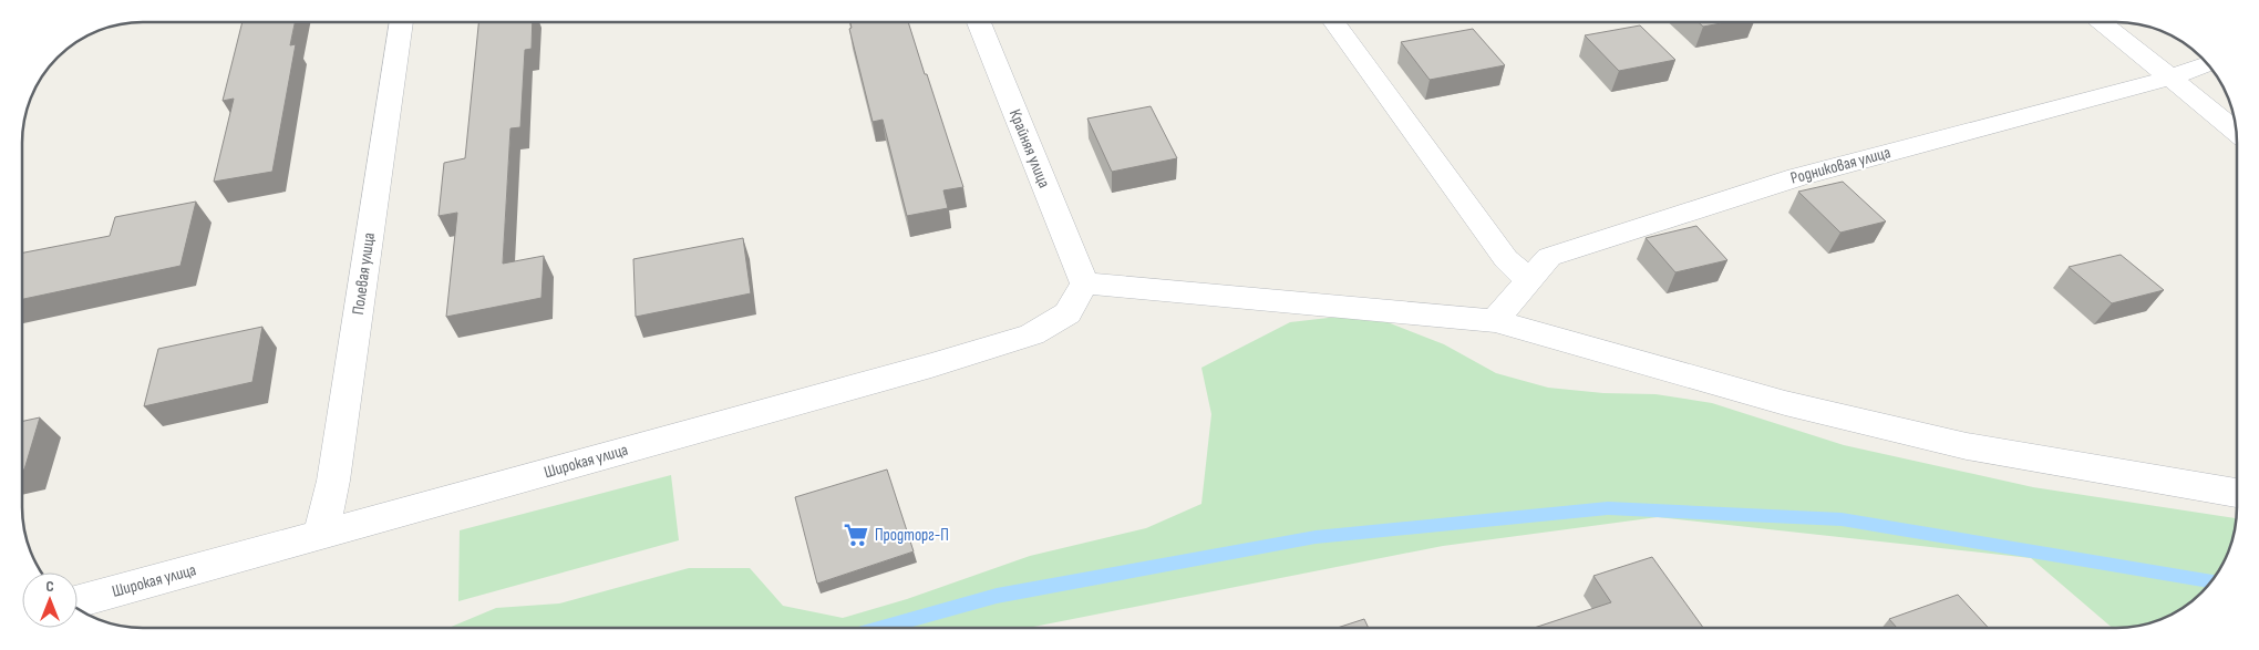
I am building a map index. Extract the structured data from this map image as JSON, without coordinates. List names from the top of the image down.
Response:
{
  "streets": {
    "street": [
      "Крайняя улица",
      "Родниковая улица",
      "Полевая улица",
      "Широкая улица"
    ]
  },
  "crossings": [
    ["Крайняя улица", "Широкая улица"],
    ["Полевая улица", "Широкая улица"]
  ],
  "places": {
    "supermarket": ["Продторг-П"]
  },
  "north": "top"
}
